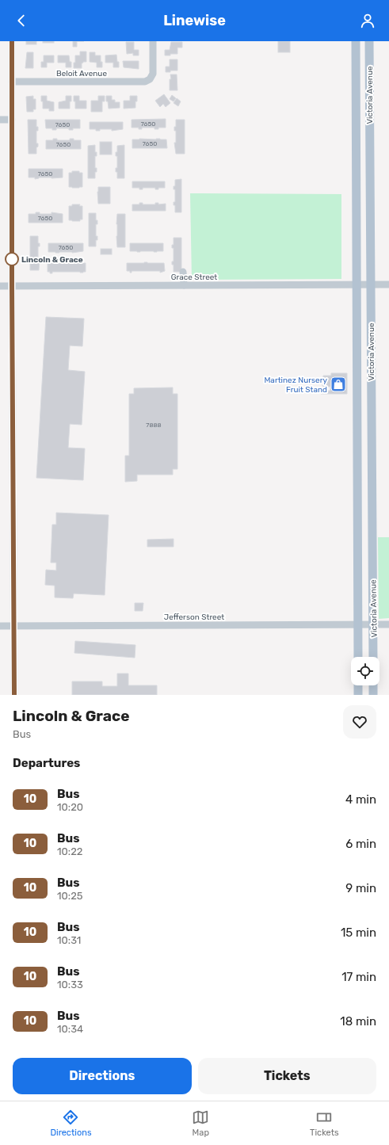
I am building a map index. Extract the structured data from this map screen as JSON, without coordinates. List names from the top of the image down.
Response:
{
  "streets": {
    "main road": ["Victoria Avenue"],
    "street": ["Beloit Avenue", "Grace Street", "Jefferson Street"]
  },
  "crossings": [
    ["Victoria Avenue", "Grace Street"],
    ["Victoria Avenue", "Jefferson Street"]
  ],
  "places": {
    "other": ["Lincoln & Grace"],
    "shop": ["Martinez Nursery Fruit Stand"]
  },
  "lines": ["bus line 10"],
  "house_numbers": [
    "7650",
    "7650",
    "7650",
    "7650",
    "7650",
    "7650",
    "7650",
    "7888"
  ],
  "page": {
    "header": "Linewise",
    "heading": [
      ["Lincoln & Grace", "Bus"],
      "Departures"
    ],
    "list": [
      {
        "mark": "10",
        "name": "Bus",
        "note": "10:20",
        "value": "4 min"
      },
      {
        "mark": "10",
        "name": "Bus",
        "note": "10:22",
        "value": "6 min"
      },
      {
        "mark": "10",
        "name": "Bus",
        "note": "10:25",
        "value": "9 min"
      },
      {
        "mark": "10",
        "name": "Bus",
        "note": "10:31",
        "value": "15 min"
      },
      {
        "mark": "10",
        "name": "Bus",
        "note": "10:33",
        "value": "17 min"
      },
      {
        "mark": "10",
        "name": "Bus",
        "note": "10:34",
        "value": "18 min"
      }
    ],
    "buttons": ["Directions", "Tickets"],
    "tabs": ["Directions", "Map", "Tickets"]
  }
}
